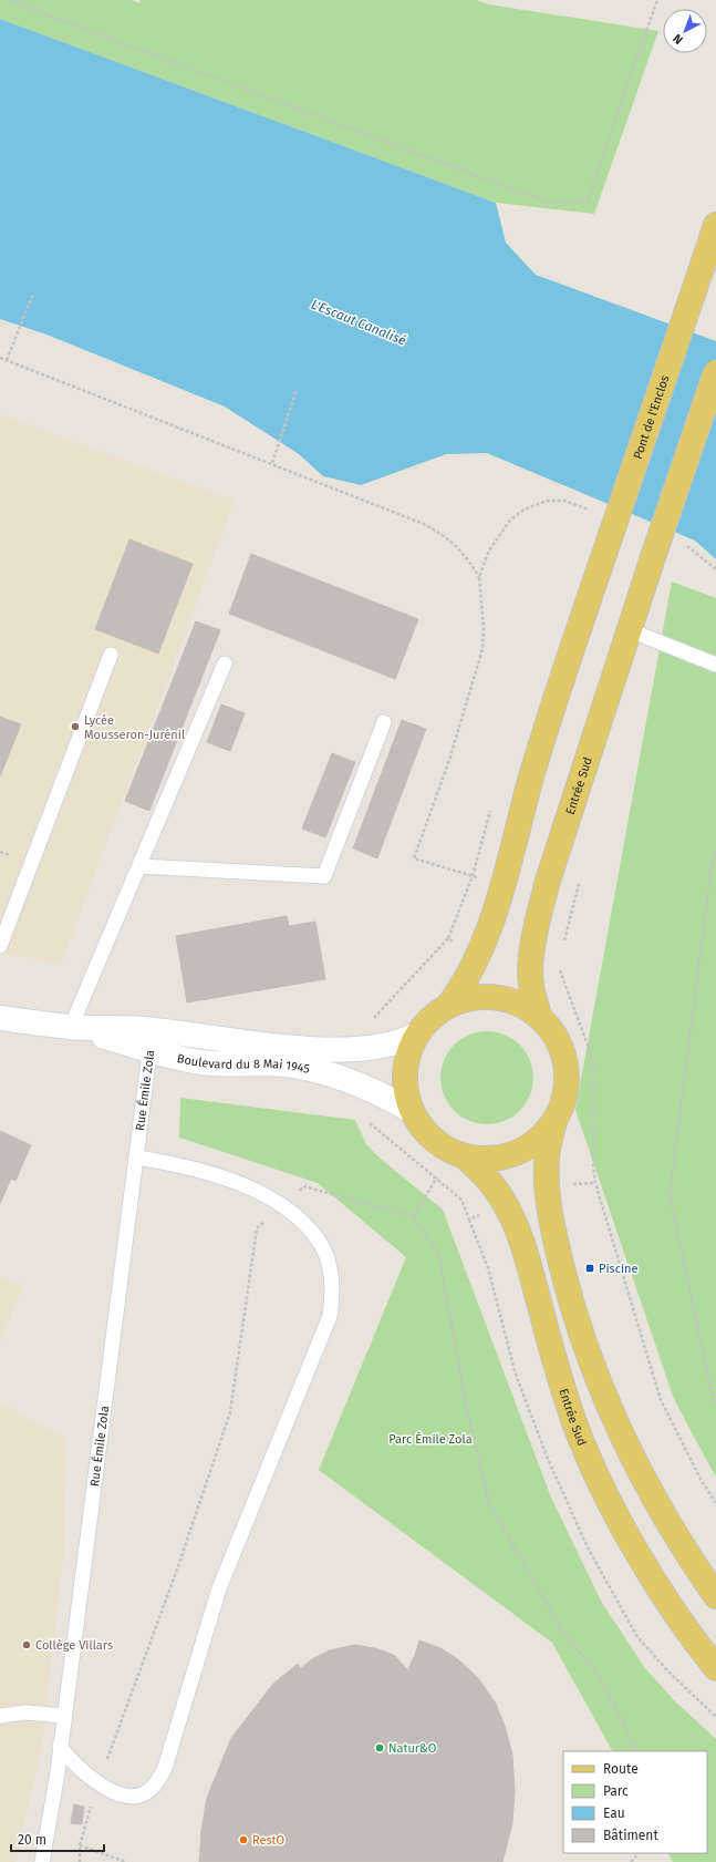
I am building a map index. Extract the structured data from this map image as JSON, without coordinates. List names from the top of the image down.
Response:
{
  "streets": {
    "main road": ["Pont de l'Enclos", "Entrée Sud"],
    "street": ["Boulevard du 8 Mai 1945"],
    "lane": ["Rue Émile Zola"]
  },
  "crossings": [
    ["Boulevard du 8 Mai 1945", "Rue Émile Zola"]
  ],
  "water": ["L'Escaut Canalisé"],
  "parks": ["Parc Émile Zola"],
  "places": {
    "other": [
      "Lycée Mousseron-Jurénil",
      "Collège Villars",
      "Natur&O",
      "RestO"
    ],
    "transit": ["Piscine"]
  },
  "legend": [
    "Route",
    "Parc",
    "Eau",
    "Bâtiment"
  ],
  "scale_bar": "20 m",
  "north": "bottom left"
}
